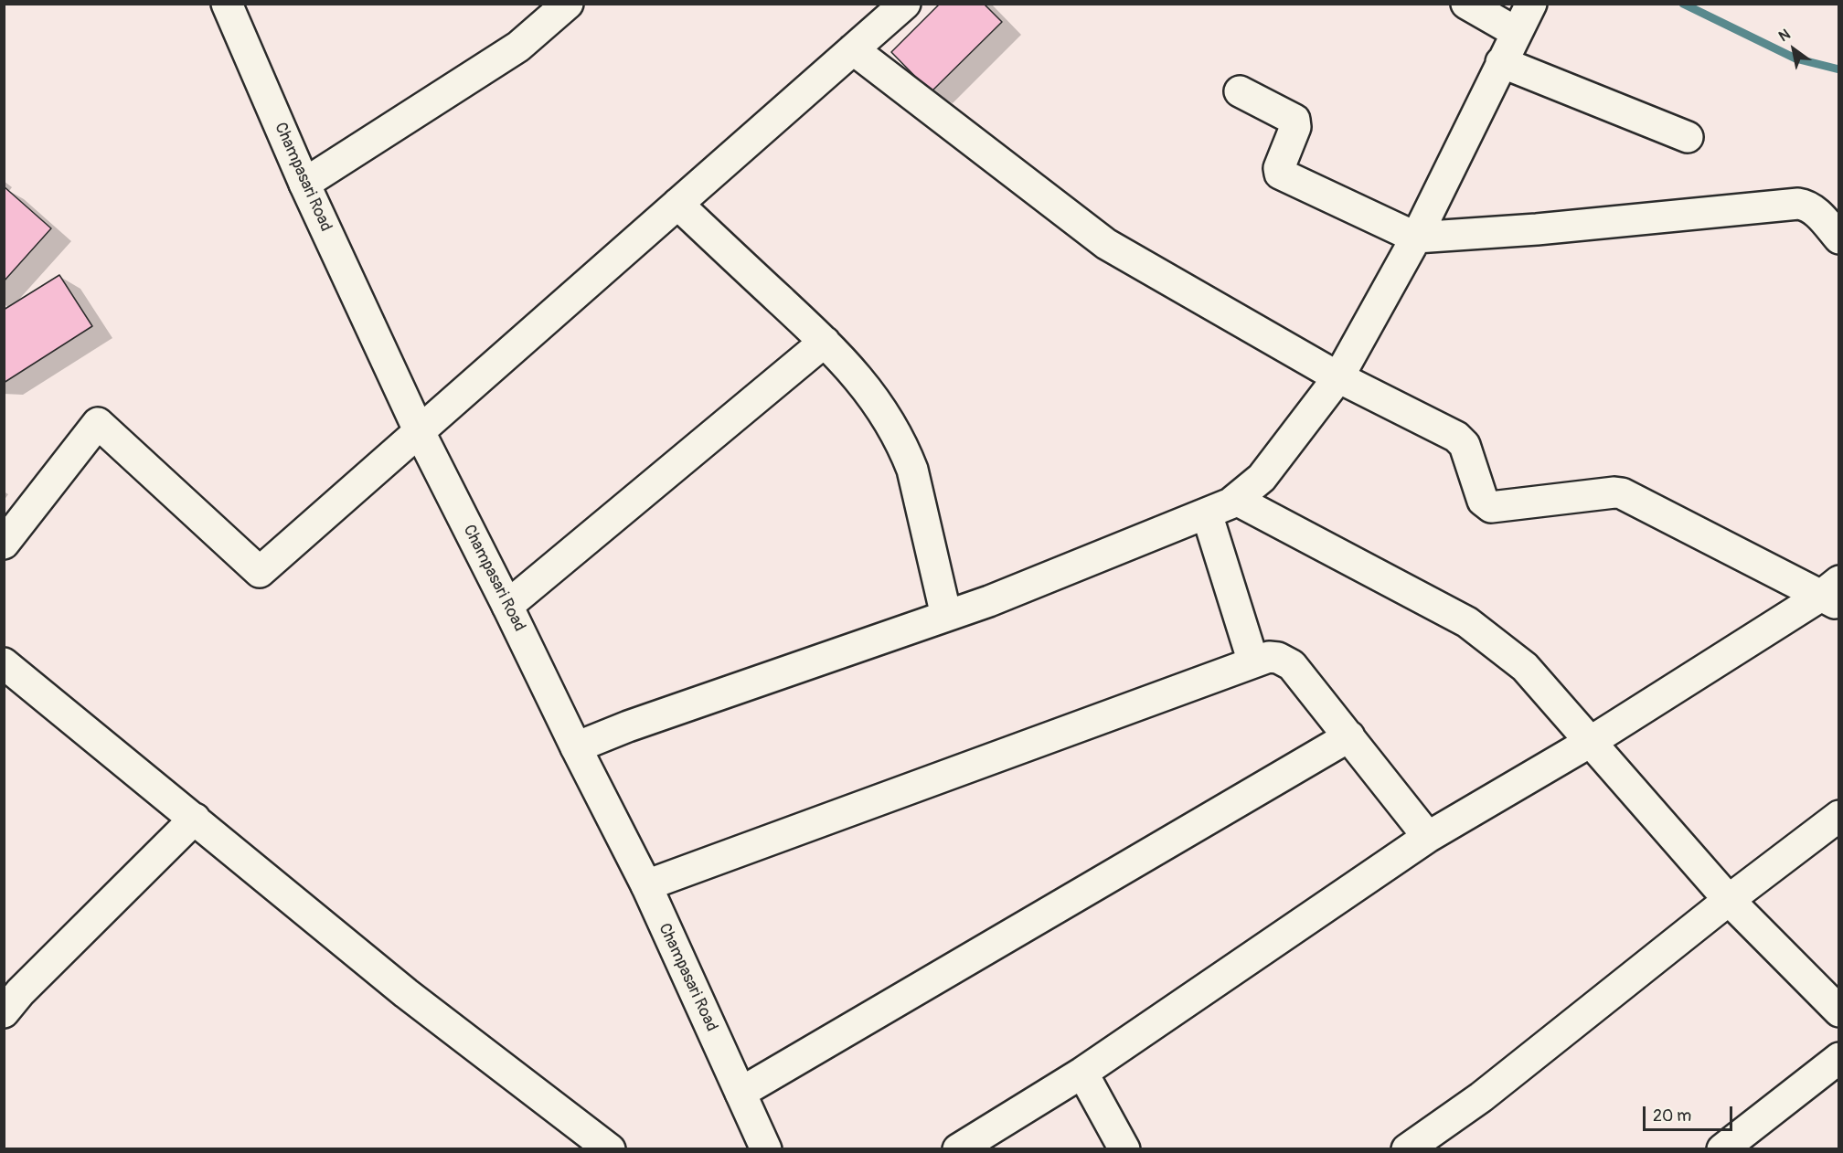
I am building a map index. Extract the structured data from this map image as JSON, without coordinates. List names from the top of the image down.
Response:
{
  "streets": {
    "street": ["Champasari Road"]
  },
  "scale_bar": "20 m",
  "north": "top left"
}
